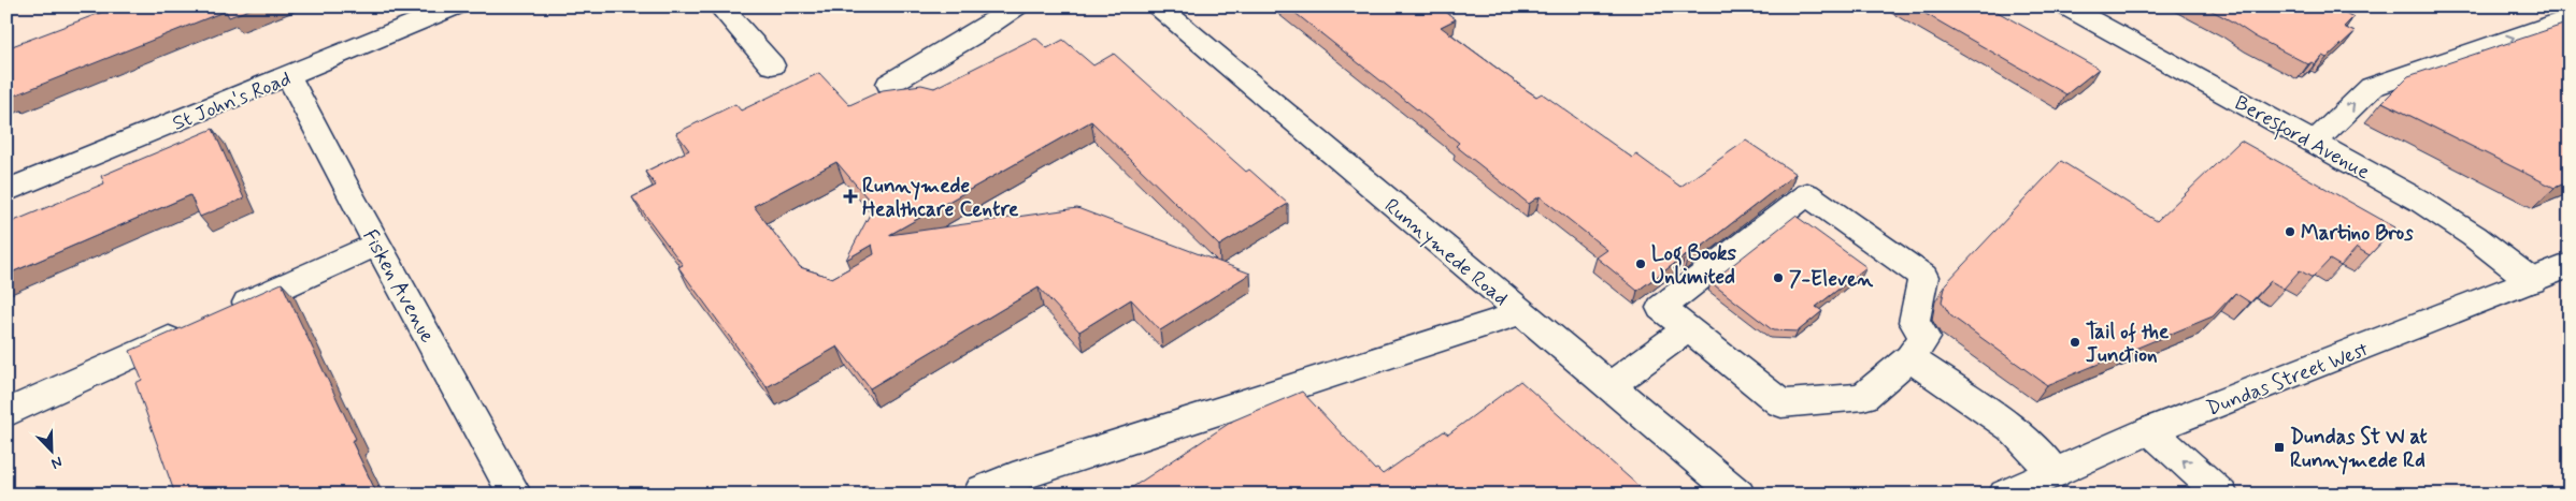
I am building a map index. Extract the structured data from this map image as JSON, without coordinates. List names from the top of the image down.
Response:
{
  "streets": {
    "street": [
      "St John's Road",
      "Beresford Avenue",
      "Runnymede Road",
      "Fisken Avenue",
      "Dundas Street West"
    ]
  },
  "crossings": [
    ["St John's Road", "Fisken Avenue"],
    ["Beresford Avenue", "Dundas Street West"]
  ],
  "places": {
    "health": ["Runnymede Healthcare Centre"],
    "other": [
      "Martino Bros",
      "Log Books Unlimited",
      "7-Eleven",
      "Tail of the Junction"
    ],
    "transit": ["Dundas St W at Runnymede Rd"]
  },
  "north": "bottom right"
}
